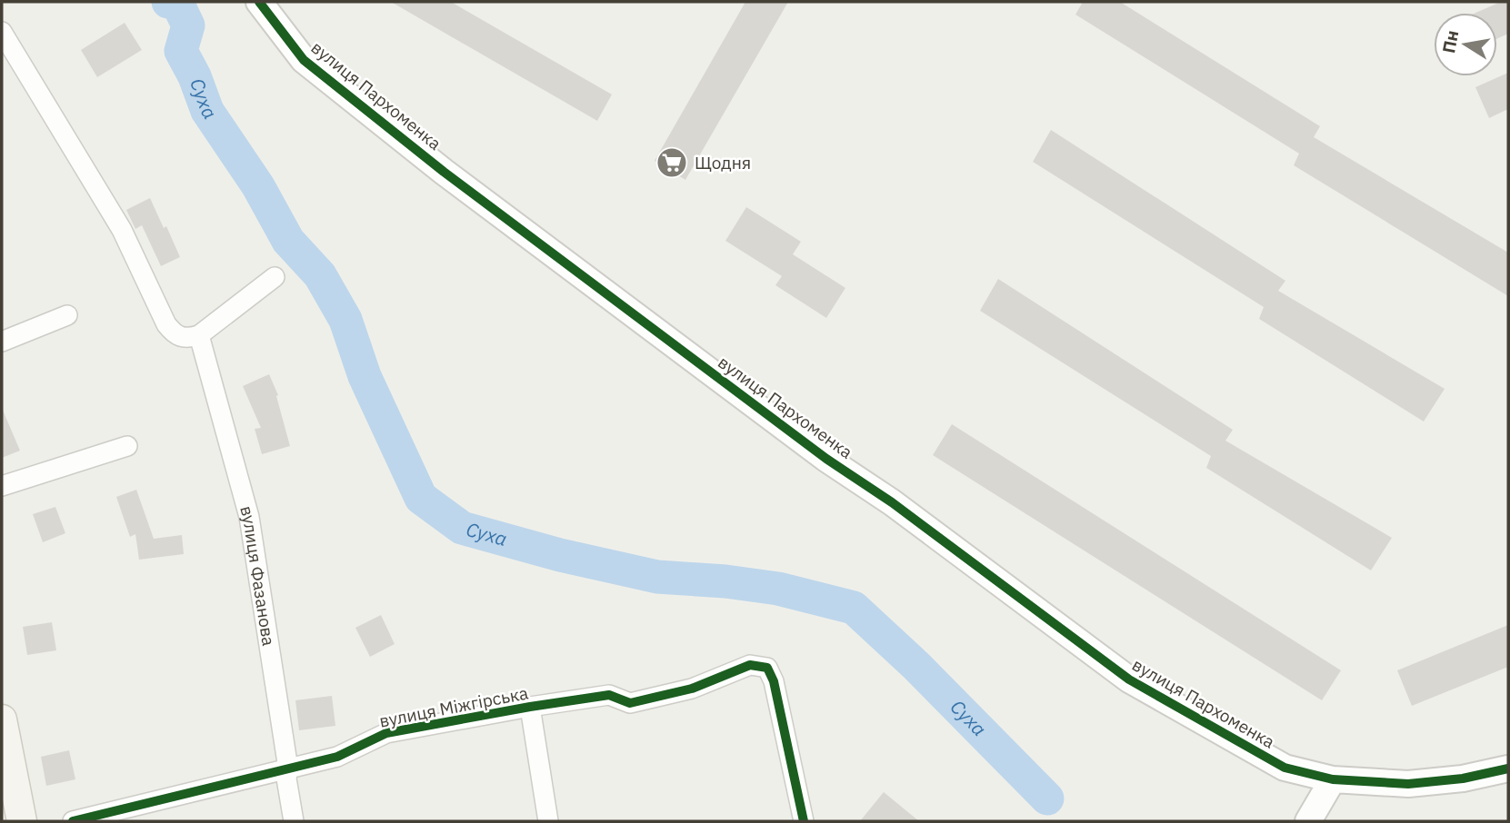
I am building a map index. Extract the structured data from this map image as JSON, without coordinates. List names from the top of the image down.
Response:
{
  "streets": {
    "street": ["вулиця Пархоменка", "вулиця Фазанова", "вулиця Міжгірська"]
  },
  "crossings": [
    ["вулиця Фазанова", "вулиця Міжгірська"]
  ],
  "water": ["Суха"],
  "places": {
    "supermarket": ["Щодня"]
  },
  "north": "left"
}
